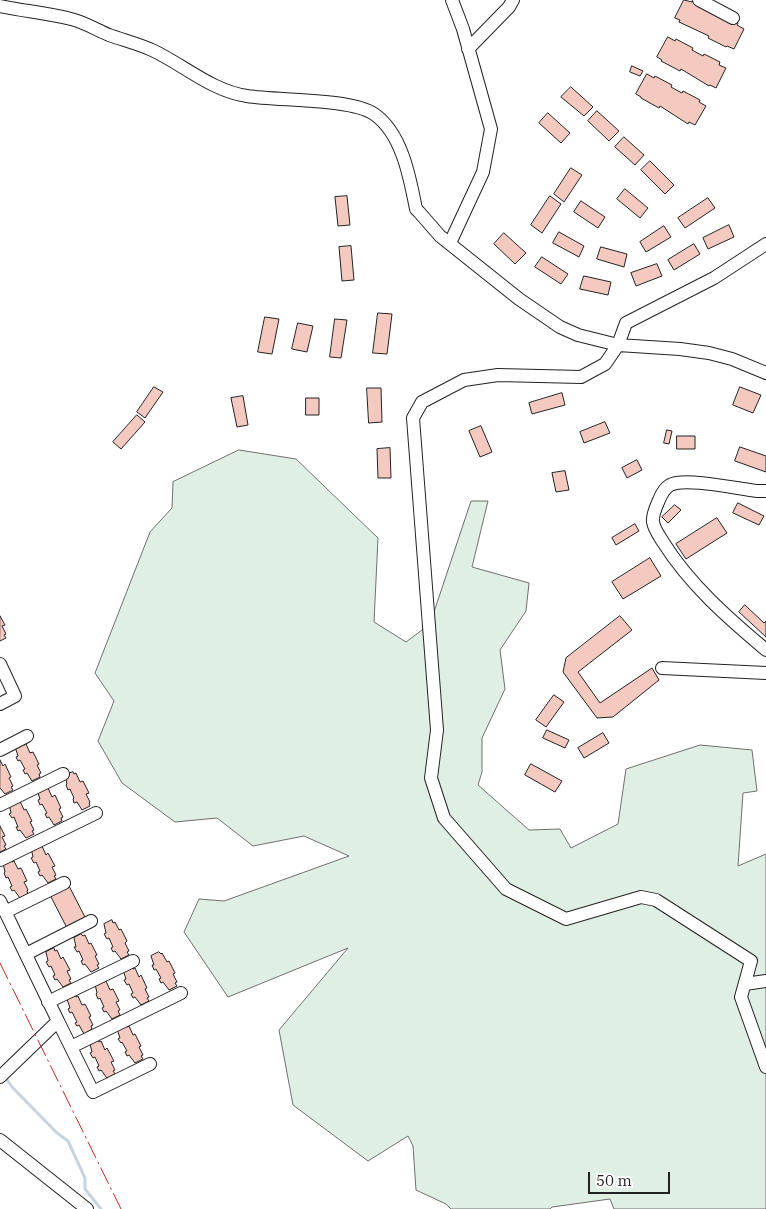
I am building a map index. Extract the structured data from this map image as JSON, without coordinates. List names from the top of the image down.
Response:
{
  "scale_bar": "50 m"
}
